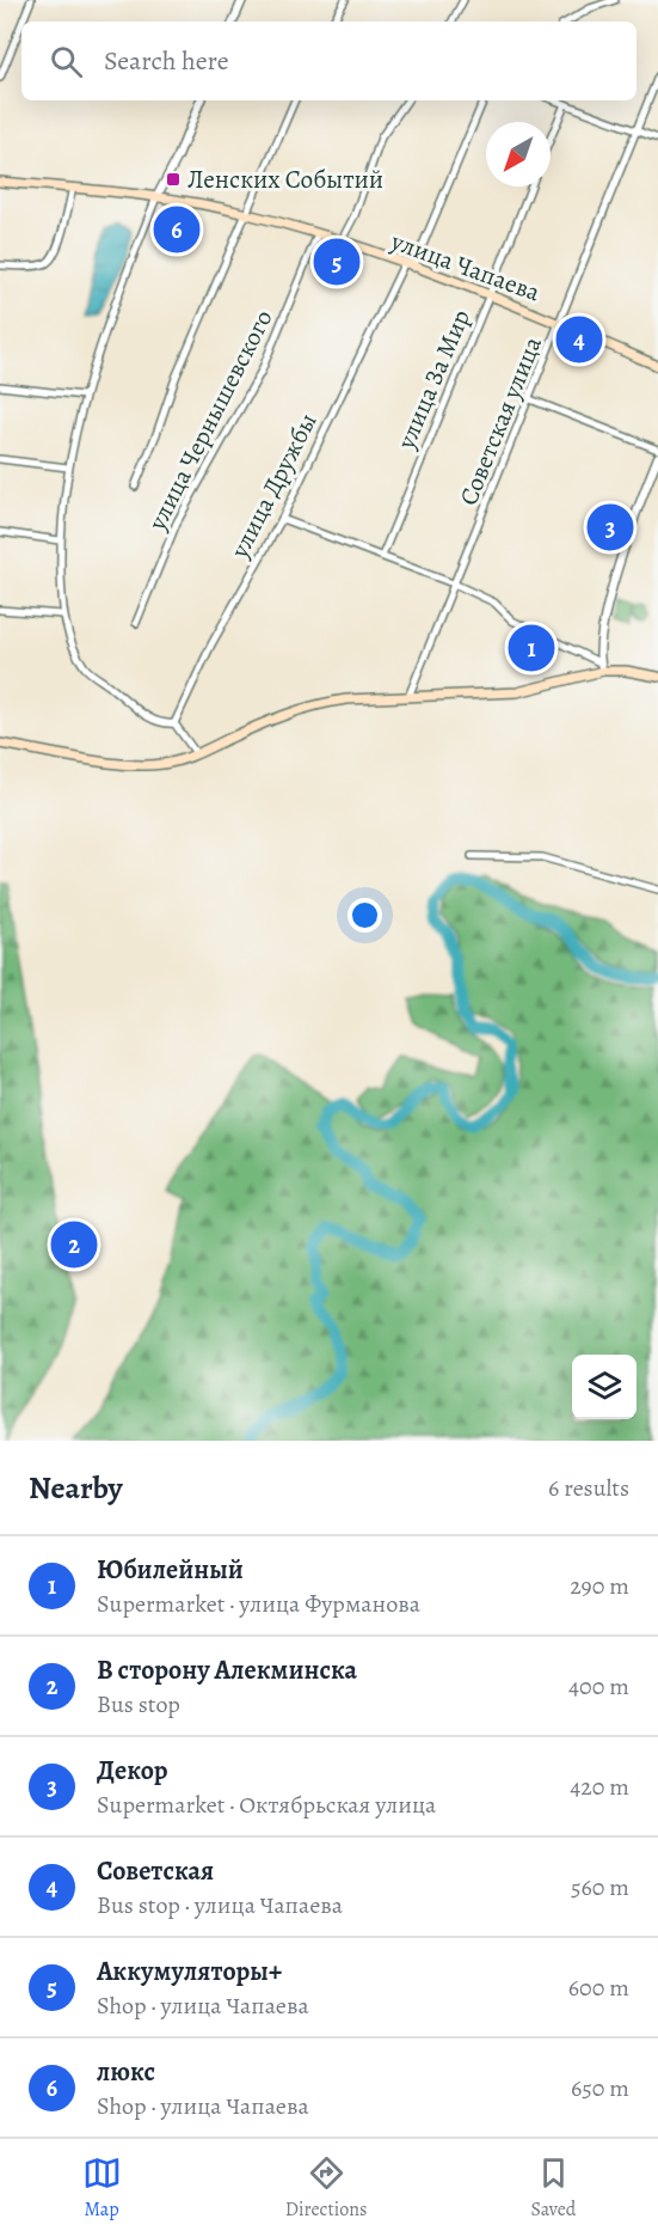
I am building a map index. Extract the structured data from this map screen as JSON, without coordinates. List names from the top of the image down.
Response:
{
  "streets": {
    "main road": ["улица Чапаева"],
    "street": [
      "улица За Мир",
      "улица Чернышевского",
      "Советская улица",
      "улица Дружбы"
    ]
  },
  "crossings": [
    ["улица Чапаева", "улица За Мир"],
    ["улица Чапаева", "улица Чернышевского"],
    ["улица Чапаева", "Советская улица"],
    ["улица Чапаева", "улица Дружбы"]
  ],
  "places": {
    "transit": ["Ленских Событий"]
  },
  "north": "bottom left",
  "page": {
    "search": "Search here",
    "pins": [
      "6",
      "5",
      "4",
      "3",
      "1",
      "2"
    ],
    "heading": ["Nearby", "6 results"],
    "list": [
      {
        "mark": "1",
        "name": "Юбилейный",
        "note": "Supermarket · улица Фурманова",
        "value": "290 m"
      },
      {
        "mark": "2",
        "name": "В сторону Алекминска",
        "note": "Bus stop",
        "value": "400 m"
      },
      {
        "mark": "3",
        "name": "Декор",
        "note": "Supermarket · Октябрьская улица",
        "value": "420 m"
      },
      {
        "mark": "4",
        "name": "Советская",
        "note": "Bus stop · улица Чапаева",
        "value": "560 m"
      },
      {
        "mark": "5",
        "name": "Аккумуляторы+",
        "note": "Shop · улица Чапаева",
        "value": "600 m"
      },
      {
        "mark": "6",
        "name": "люкс",
        "note": "Shop · улица Чапаева",
        "value": "650 m"
      }
    ],
    "nav": ["Map", "Directions", "Saved"]
  }
}
